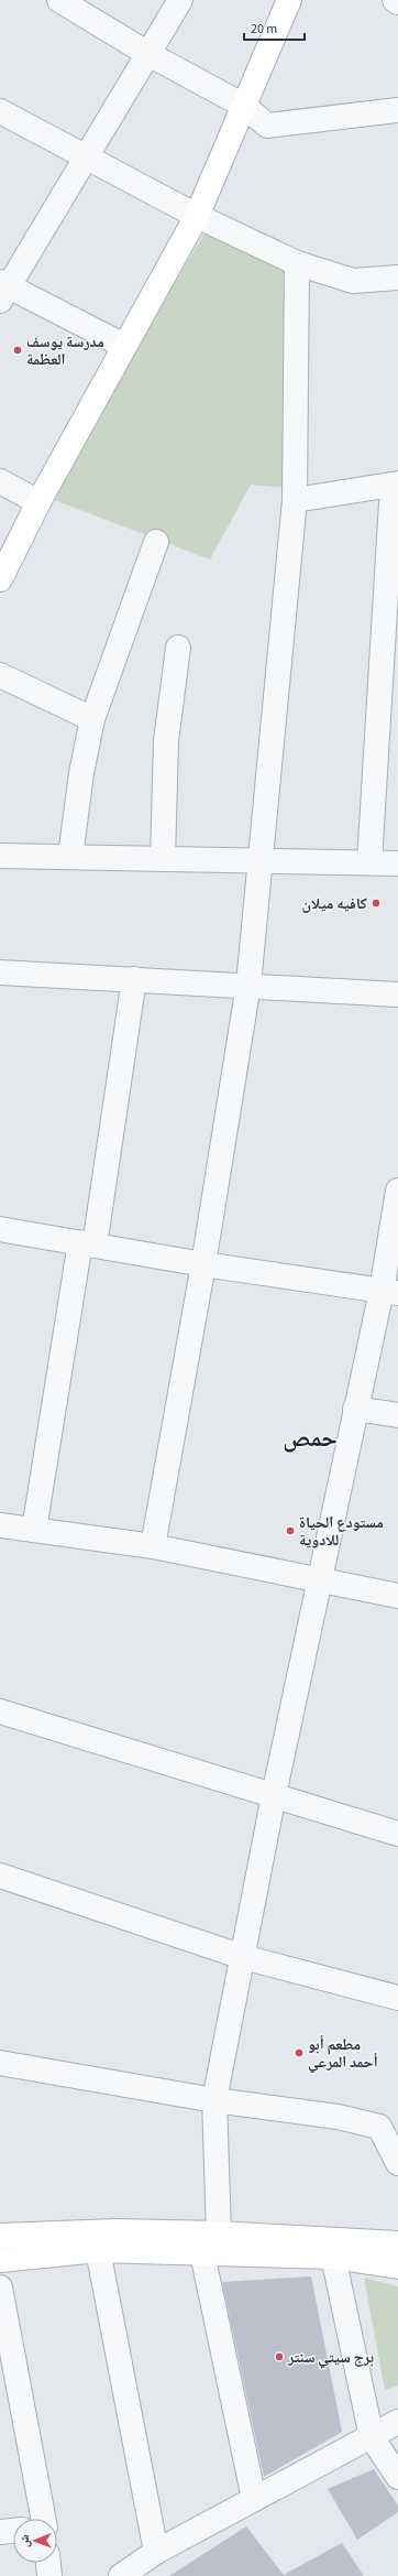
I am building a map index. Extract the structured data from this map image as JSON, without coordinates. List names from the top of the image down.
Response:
{
  "districts": ["حمص"],
  "places": [
    "مدرسة يوسف العظمة",
    "كافيه ميلان",
    "مستودع الحياة للادوية",
    "مطعم أبو أحمد المرعي",
    "برج سيتي سنتر"
  ],
  "scale_bar": "20 m",
  "north": "left"
}
